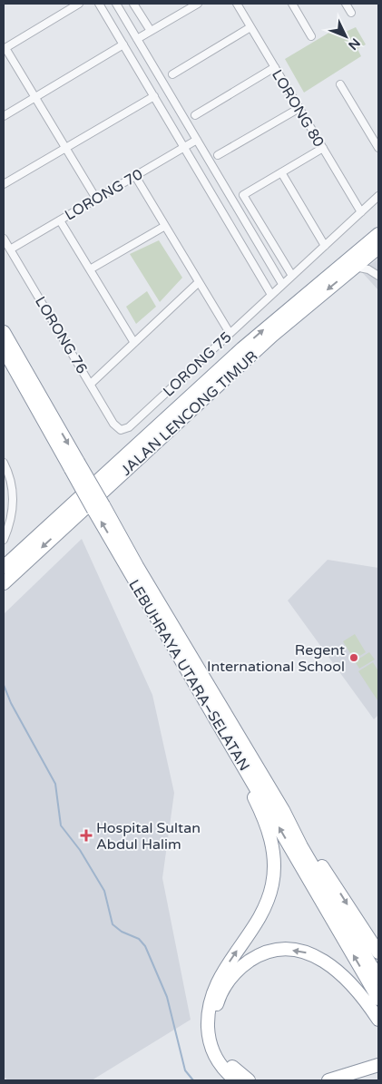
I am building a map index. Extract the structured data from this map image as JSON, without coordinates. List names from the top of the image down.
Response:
{
  "streets": {
    "highway": ["JALAN LENCONG TIMUR", "LEBUHRAYA UTARA–SELATAN"],
    "street": [
      "LORONG 80",
      "LORONG 70",
      "LORONG 76",
      "LORONG 75"
    ]
  },
  "crossings": [
    ["LORONG 80", "LORONG 75"],
    ["LORONG 70", "LORONG 76"],
    ["LORONG 76", "LORONG 75"]
  ],
  "places": {
    "other": ["Regent International School"],
    "health": ["Hospital Sultan Abdul Halim"]
  },
  "north": "bottom right"
}
